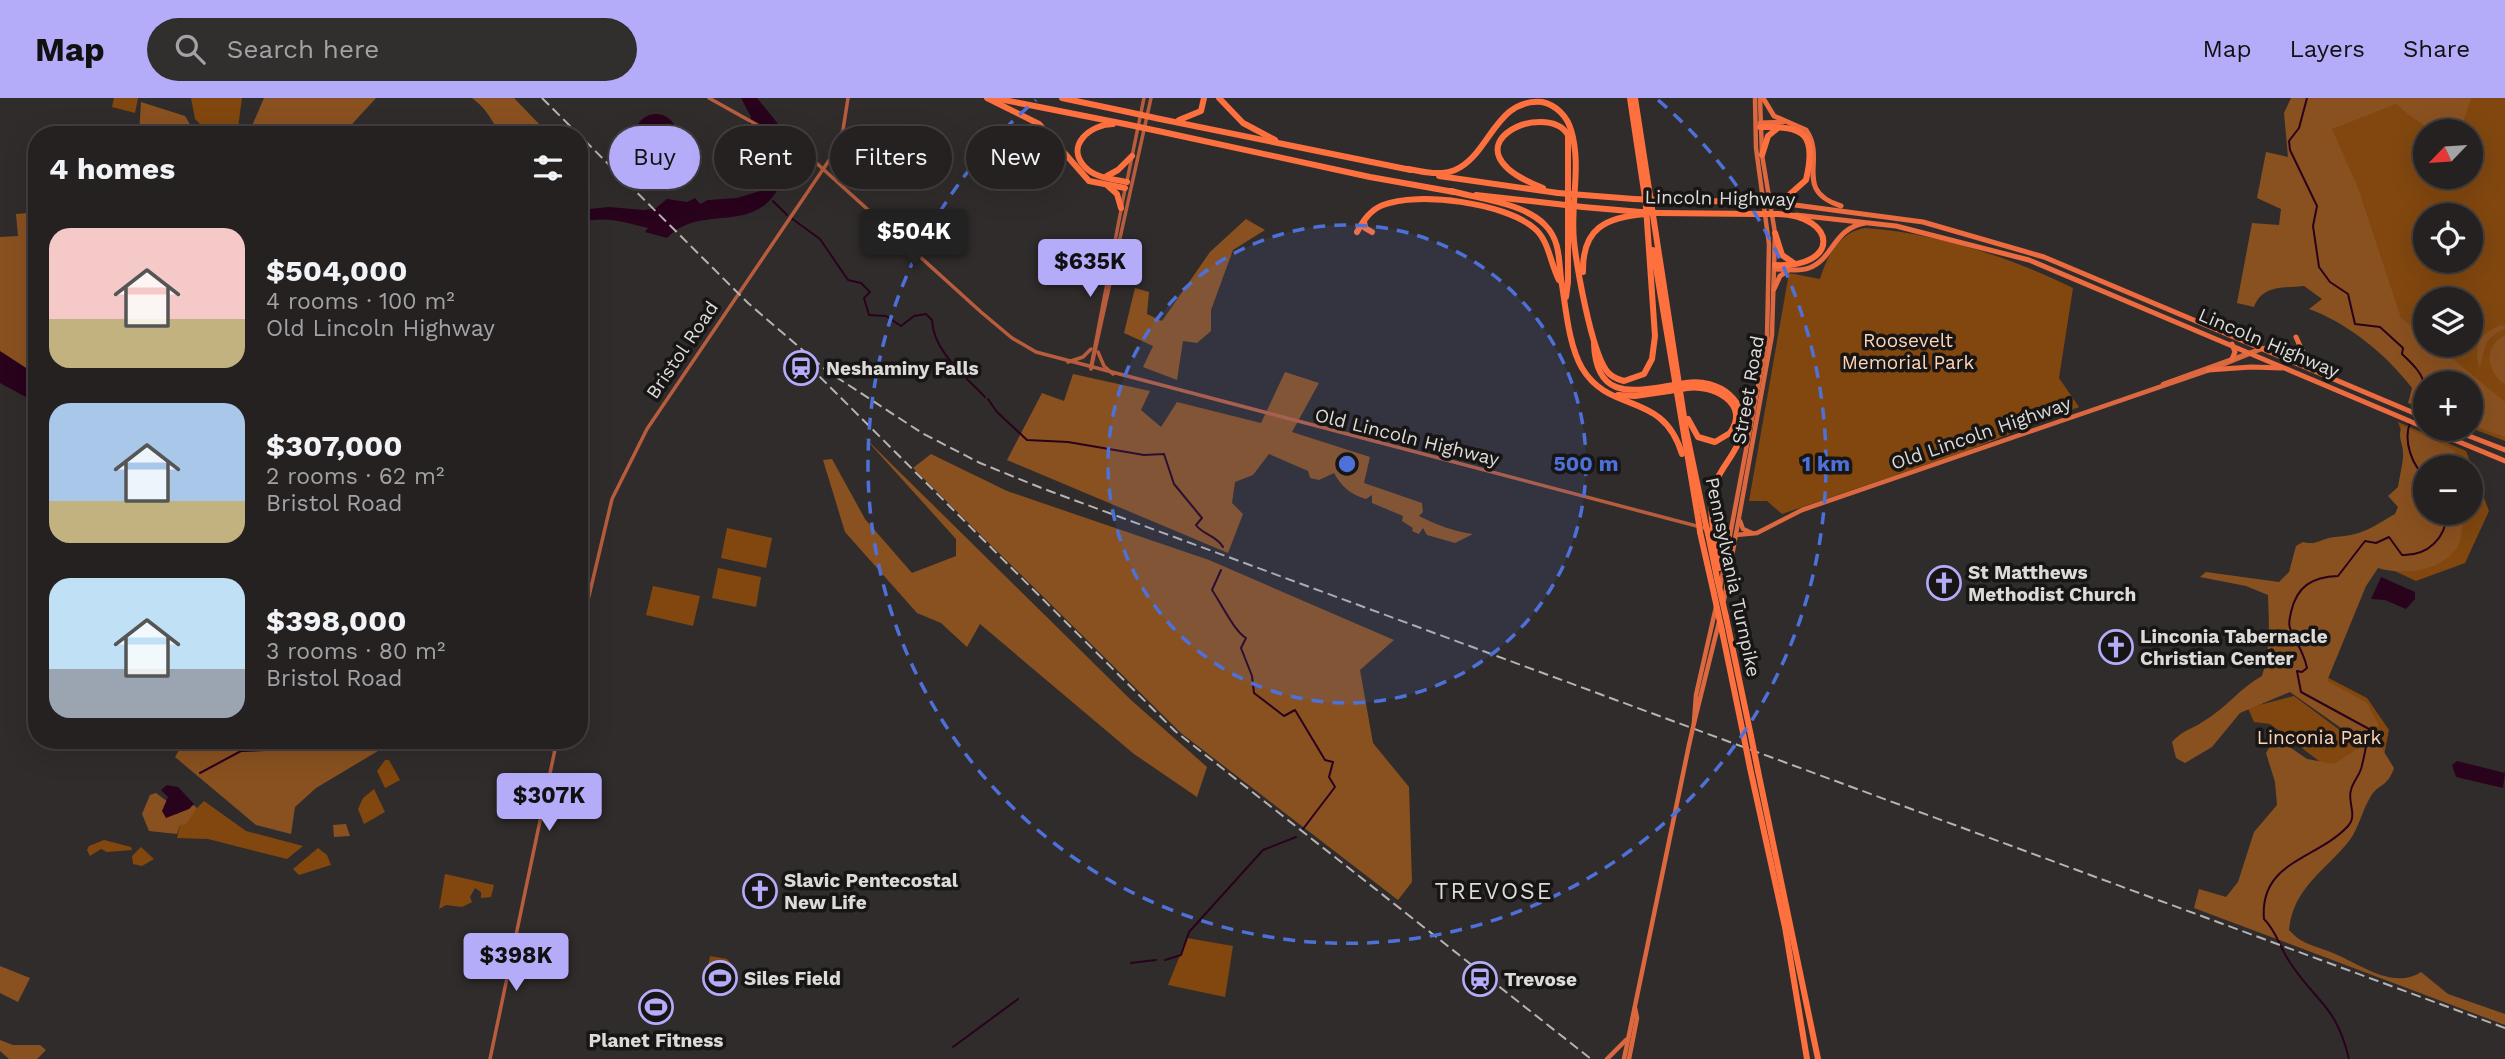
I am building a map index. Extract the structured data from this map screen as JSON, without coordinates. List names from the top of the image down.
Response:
{
  "streets": {
    "highway": ["Lincoln Highway", "Pennsylvania Turnpike"],
    "main road": ["Bristol Road", "Street Road", "Old Lincoln Highway"]
  },
  "crossings": [
    ["Lincoln Highway", "Old Lincoln Highway"],
    ["Lincoln Highway", "Pennsylvania Turnpike"],
    ["Bristol Road", "Old Lincoln Highway"],
    ["Street Road", "Old Lincoln Highway"],
    ["Old Lincoln Highway", "Pennsylvania Turnpike"]
  ],
  "districts": ["TREVOSE"],
  "parks": ["Roosevelt Memorial Park", "Linconia Park"],
  "places": {
    "station": ["Neshaminy Falls", "Trevose"],
    "church": ["St Matthews Methodist Church", "Linconia Tabernacle Christian Center", "Slavic Pentecostal New Life"],
    "sports": ["Siles Field", "Planet Fitness"]
  },
  "north": "bottom left",
  "page": {
    "header": "Map",
    "search": "Search here",
    "nav": ["Map", "Layers", "Share"],
    "map_buttons": ["+", "−"],
    "chip": [
      "Buy",
      "Rent",
      "Filters",
      "New"
    ],
    "heading": "4 homes",
    "price": [
      "$504K",
      "$635K",
      "$307K",
      "$398K"
    ],
    "list": [
      {
        "name": "$504,000",
        "note": "4 rooms · 100 m² · Old Lincoln Highway"
      },
      {
        "name": "$307,000",
        "note": "2 rooms · 62 m² · Bristol Road"
      },
      {
        "name": "$398,000",
        "note": "3 rooms · 80 m² · Bristol Road"
      }
    ]
  },
  "rings": ["500 m", "1 km"]
}
